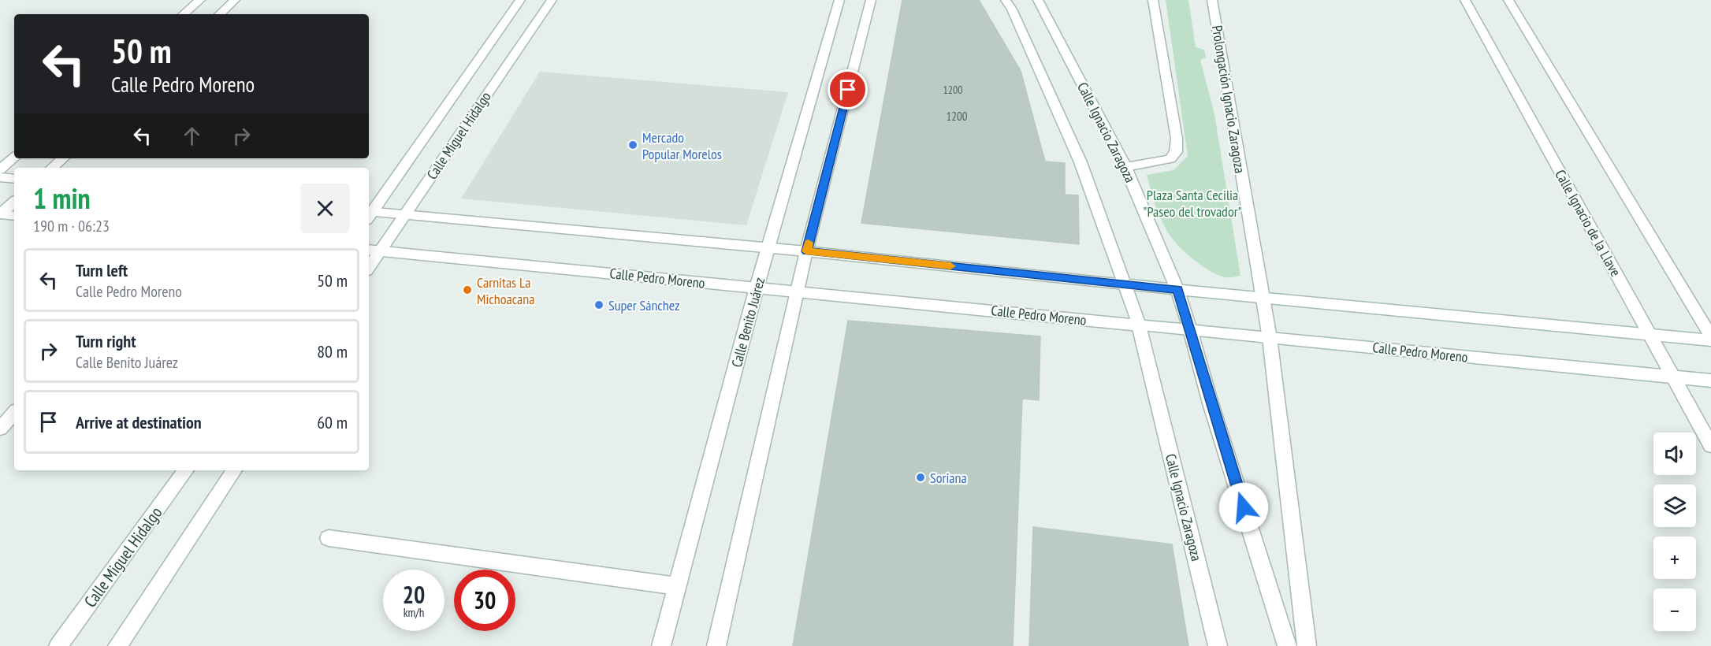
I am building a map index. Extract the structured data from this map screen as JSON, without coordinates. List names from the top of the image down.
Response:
{
  "streets": {
    "street": [
      "Prolongación Ignacio Zaragoza",
      "Calle Ignacio Zaragoza",
      "Calle Miguel Hidalgo",
      "Calle Ignacio de la Llave",
      "Calle Pedro Moreno",
      "Calle Benito Juárez"
    ]
  },
  "crossings": [
    ["Prolongación Ignacio Zaragoza", "Calle Pedro Moreno"],
    ["Calle Ignacio Zaragoza", "Calle Pedro Moreno"],
    ["Calle Miguel Hidalgo", "Calle Pedro Moreno"],
    ["Calle Ignacio de la Llave", "Calle Pedro Moreno"],
    ["Calle Pedro Moreno", "Calle Benito Juárez"]
  ],
  "parks": ["Plaza Santa Cecilia \"Paseo del trovador\""],
  "places": [
    "Mercado Popular Morelos",
    "Carnitas La Michoacana",
    "Super Sánchez",
    "Soriana"
  ],
  "house_numbers": ["1200", "1200"],
  "page": {
    "turn": ["50 m", "Calle Pedro Moreno"],
    "heading": ["1 min", "190 m · 06:23"],
    "list": [
      {
        "name": "Turn left",
        "note": "Calle Pedro Moreno",
        "value": "50 m"
      },
      {
        "name": "Turn right",
        "note": "Calle Benito Juárez",
        "value": "80 m"
      },
      {
        "name": "Arrive at destination",
        "value": "60 m"
      }
    ],
    "map_buttons": ["+", "−"],
    "speed": "20 km/h",
    "limit": "30"
  }
}
